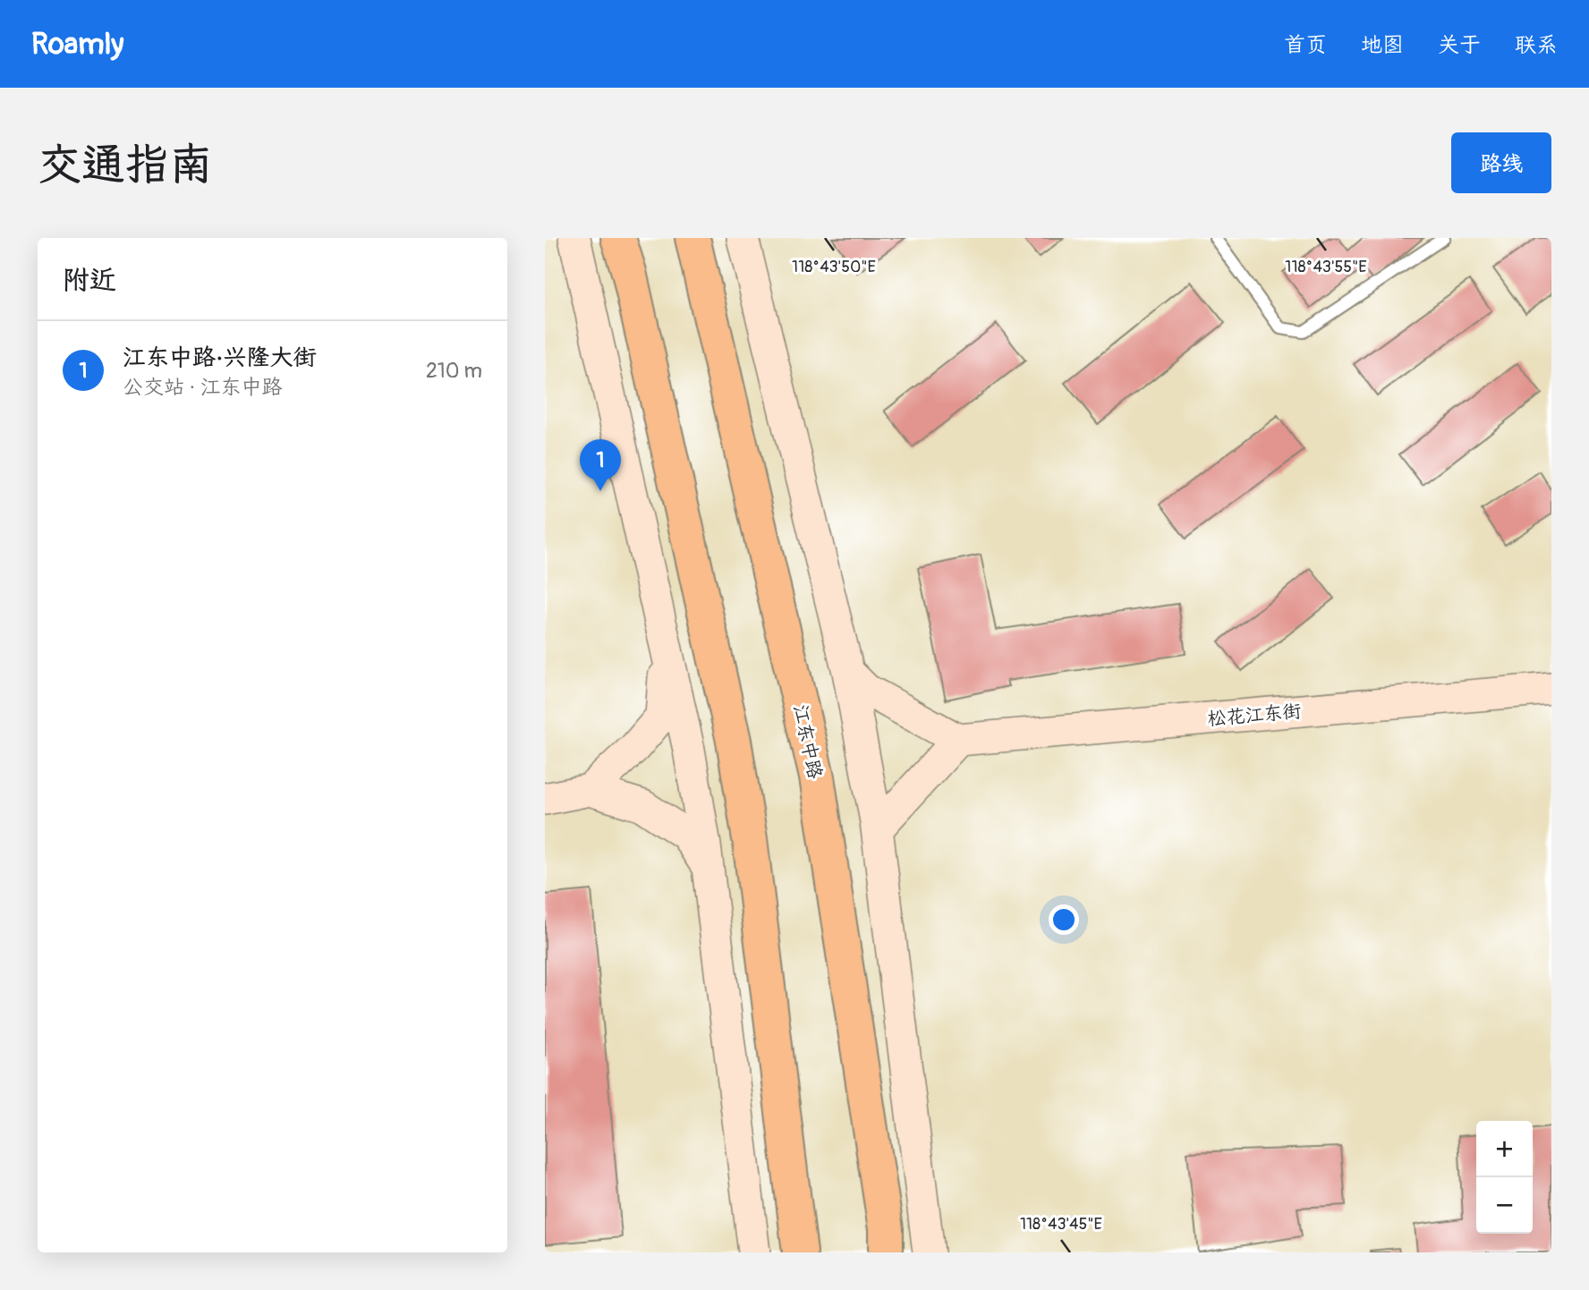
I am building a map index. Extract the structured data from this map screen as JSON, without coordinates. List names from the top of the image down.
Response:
{
  "streets": {
    "main road": ["江东中路"],
    "street": ["松花江东街"]
  },
  "page": {
    "header": "Roamly",
    "nav": [
      "首页",
      "地图",
      "关于",
      "联系"
    ],
    "buttons": "路线",
    "title": "交通指南",
    "heading": "附近",
    "list": [
      {
        "mark": "1",
        "name": "江东中路·兴隆大街",
        "note": "公交站 · 江东中路",
        "value": "210 m"
      }
    ],
    "pins": "1",
    "map_buttons": ["+", "−"]
  },
  "coordinates": ["118°43'50\"E", "118°43'55\"E", "118°43'45\"E"]
}
